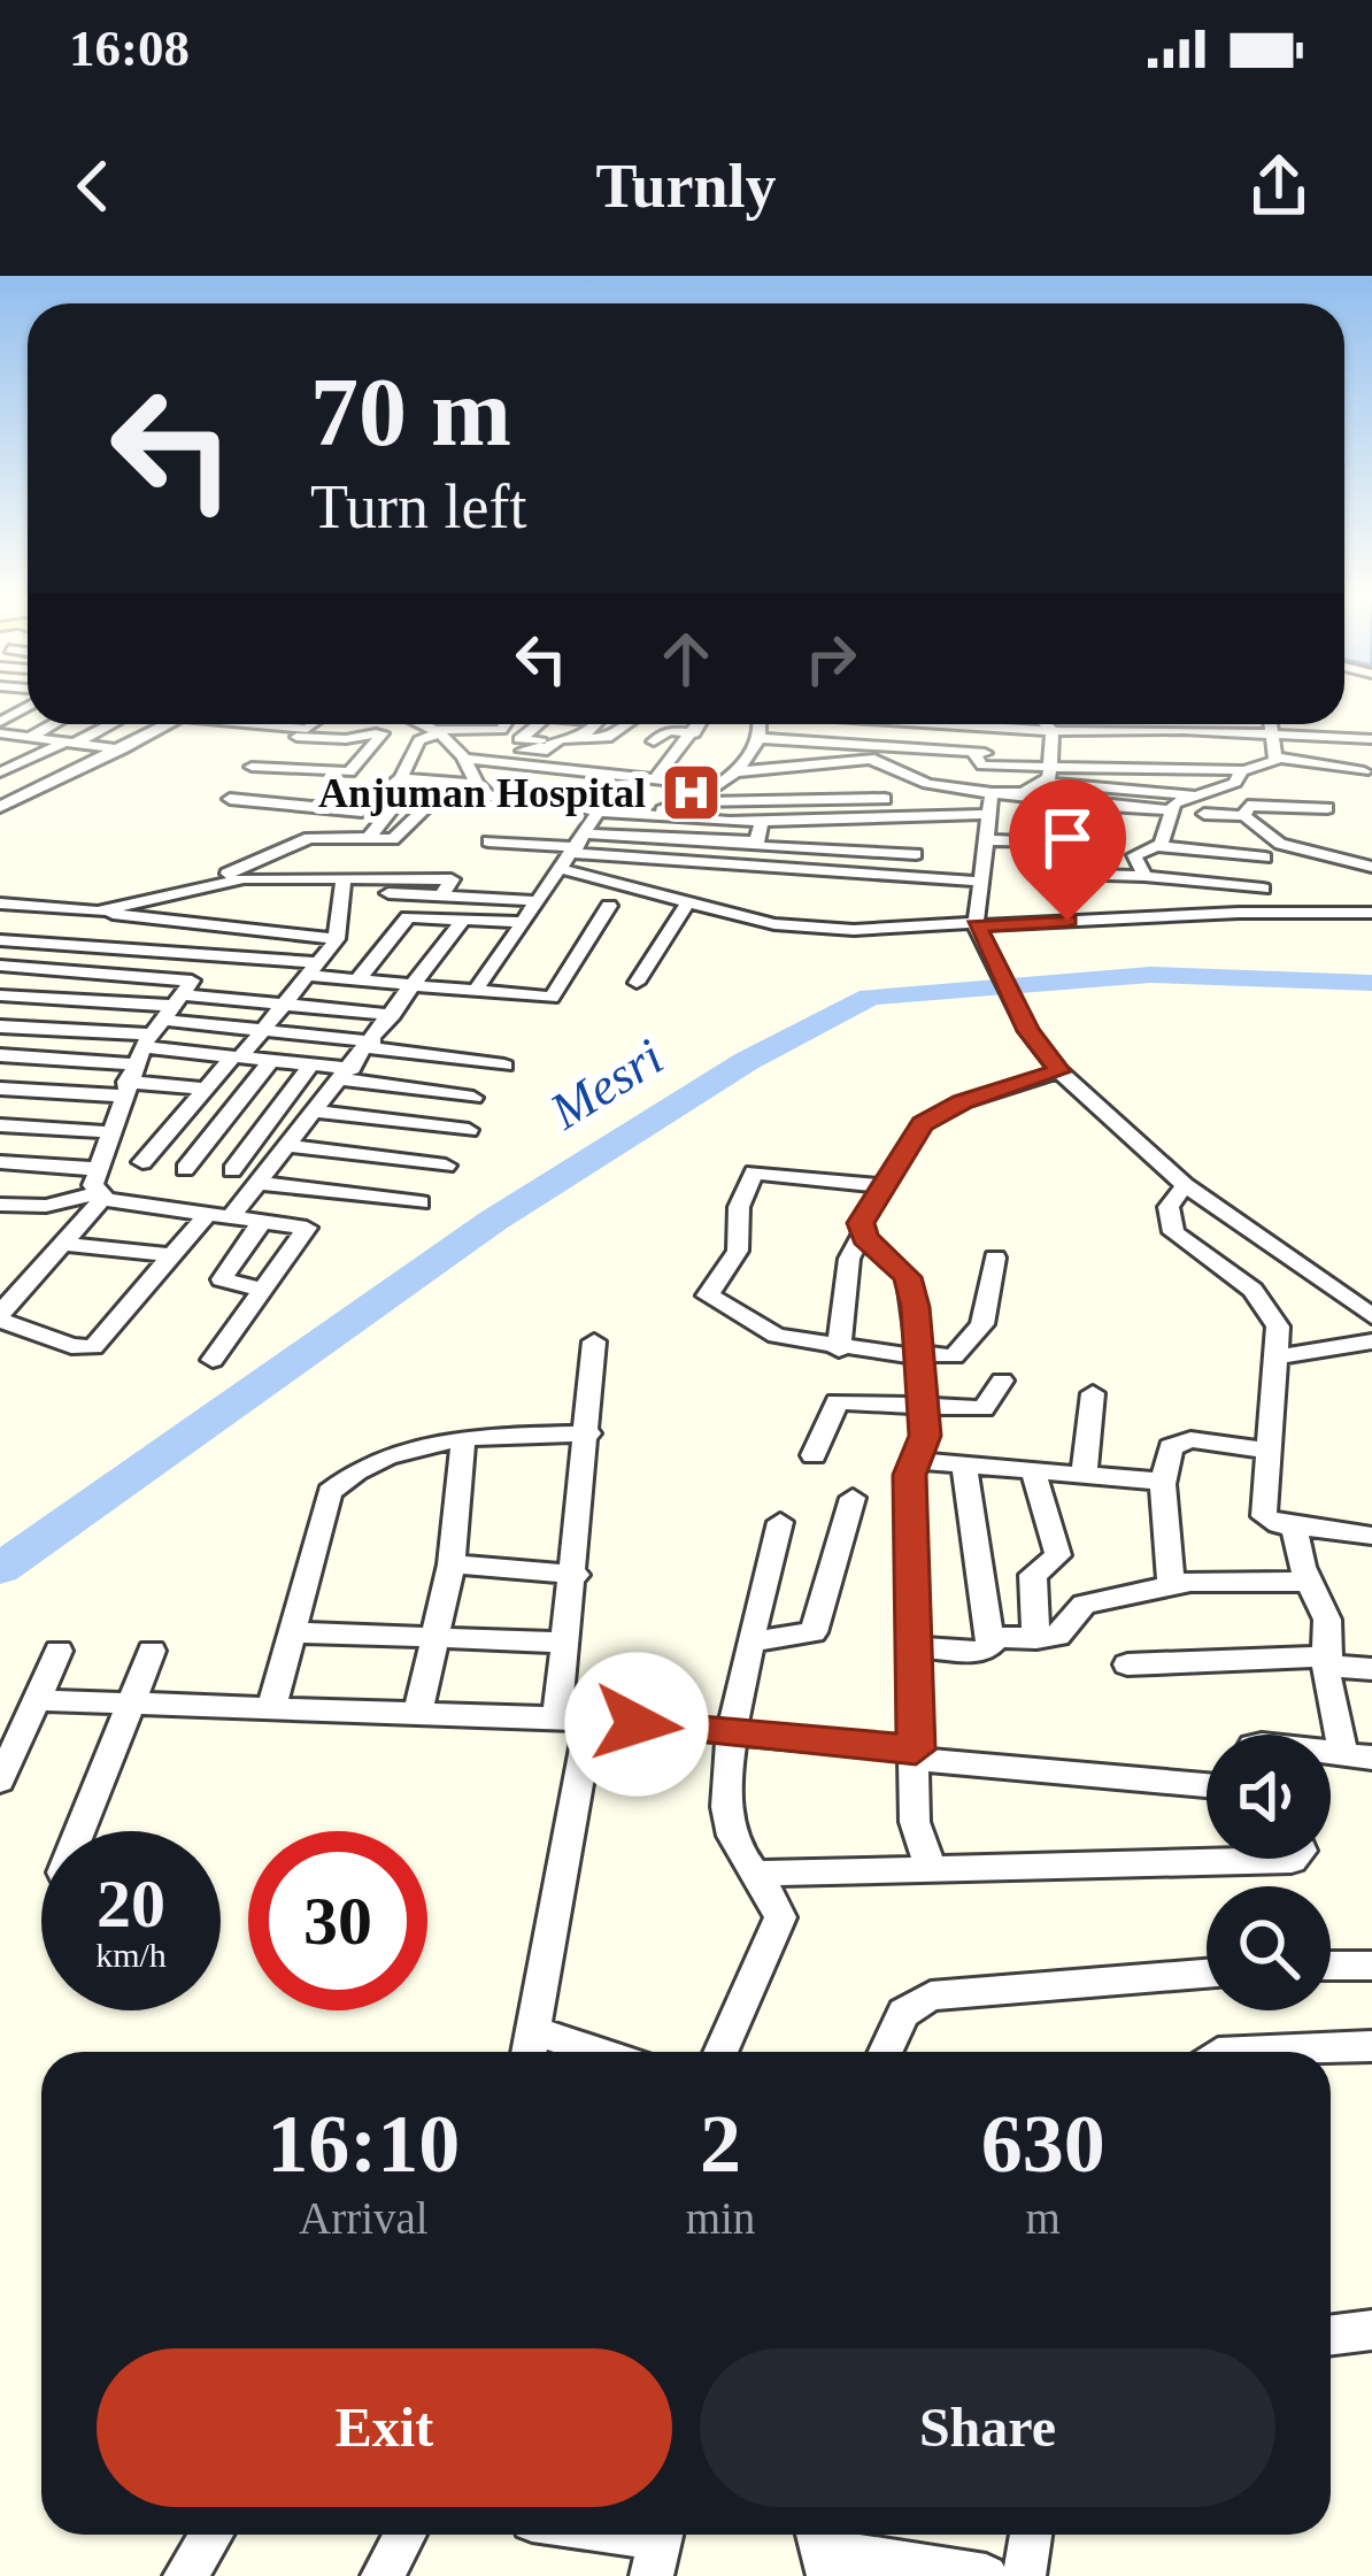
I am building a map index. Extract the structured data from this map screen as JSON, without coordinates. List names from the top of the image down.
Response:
{
  "water": ["Mesri"],
  "places": {
    "hospital": ["Anjuman Hospital"]
  },
  "page": {
    "status": "16:08",
    "header": "Turnly",
    "turn": ["70 m", "Turn left"],
    "speed": "20 km/h",
    "limit": "30",
    "eta": [
      "16:10",
      "Arrival",
      "2",
      "min",
      "630",
      "m"
    ],
    "buttons": ["Exit", "Share"]
  }
}
